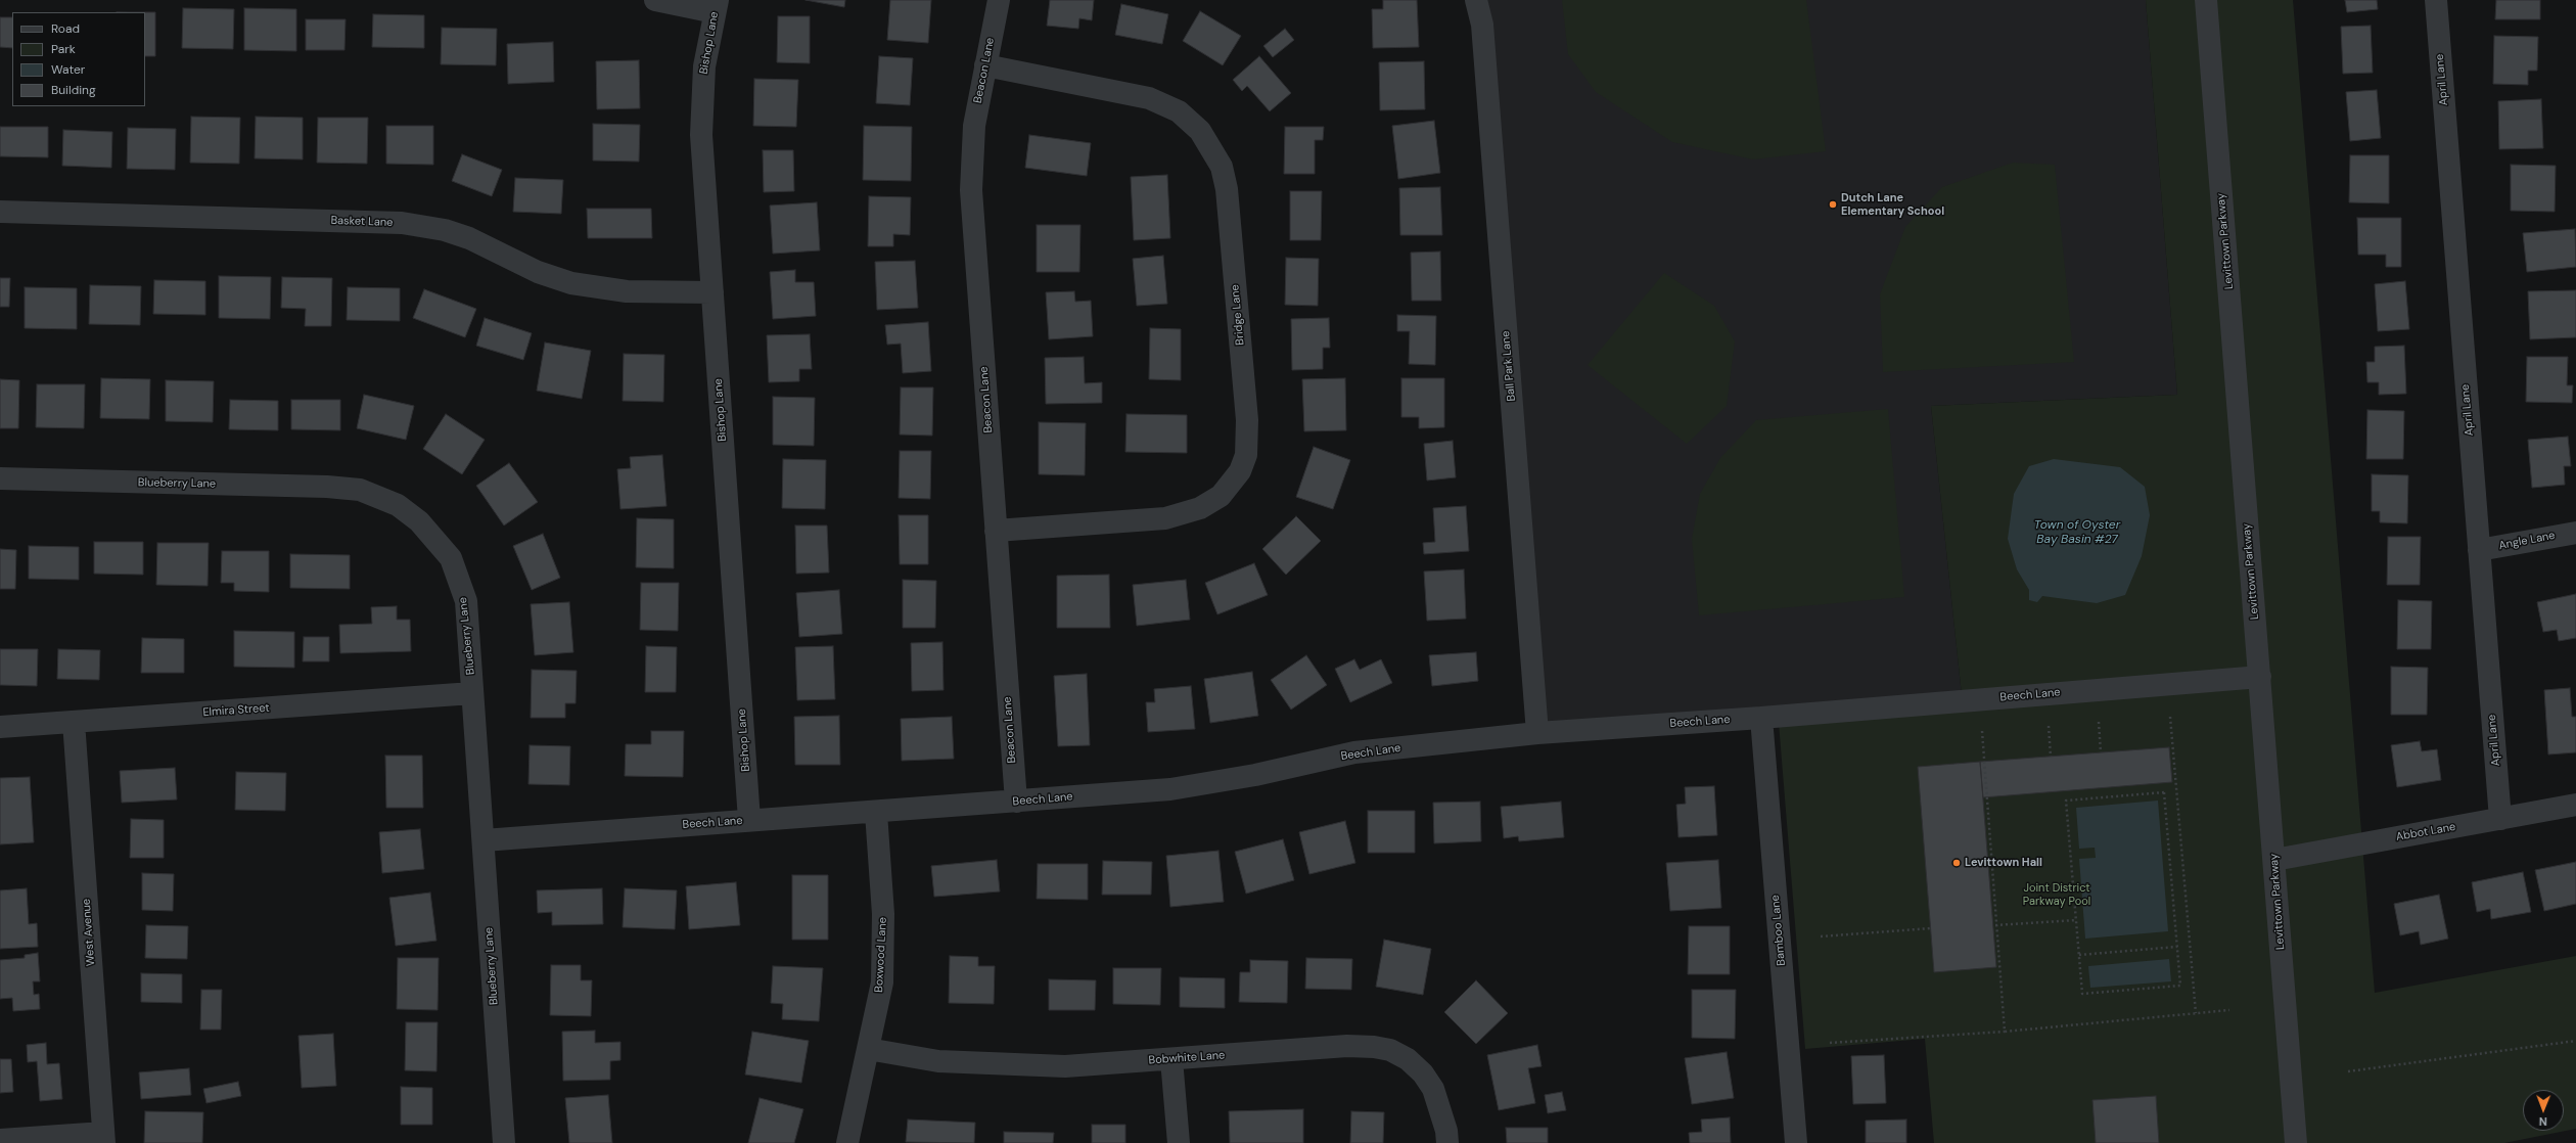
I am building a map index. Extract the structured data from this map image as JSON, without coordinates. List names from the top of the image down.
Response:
{
  "streets": {
    "street": [
      "Bishop Lane",
      "Beacon Lane",
      "April Lane",
      "Basket Lane",
      "Levittown Parkway",
      "Bridge Lane",
      "Ball Park Lane",
      "Blueberry Lane",
      "Angle Lane",
      "Beech Lane",
      "Elmira Street",
      "Abbot Lane",
      "Bamboo Lane",
      "West Avenue",
      "Boxwood Lane",
      "Bobwhite Lane"
    ]
  },
  "crossings": [
    ["Bishop Lane", "Basket Lane"],
    ["Bishop Lane", "Beech Lane"],
    ["Beacon Lane", "Bridge Lane"],
    ["Beacon Lane", "Beech Lane"],
    ["April Lane", "Angle Lane"],
    ["April Lane", "Abbot Lane"],
    ["Levittown Parkway", "Beech Lane"],
    ["Levittown Parkway", "Abbot Lane"],
    ["Ball Park Lane", "Beech Lane"],
    ["Blueberry Lane", "Beech Lane"],
    ["Blueberry Lane", "Elmira Street"],
    ["Beech Lane", "Bamboo Lane"],
    ["Beech Lane", "Boxwood Lane"],
    ["Elmira Street", "West Avenue"],
    ["Boxwood Lane", "Bobwhite Lane"]
  ],
  "water": ["Town of Oyster Bay Basin #27"],
  "parks": ["Joint District Parkway Pool"],
  "places": ["Dutch Lane Elementary School", "Levittown Hall"],
  "legend": [
    "Road",
    "Park",
    "Water",
    "Building"
  ],
  "north": "bottom"
}
